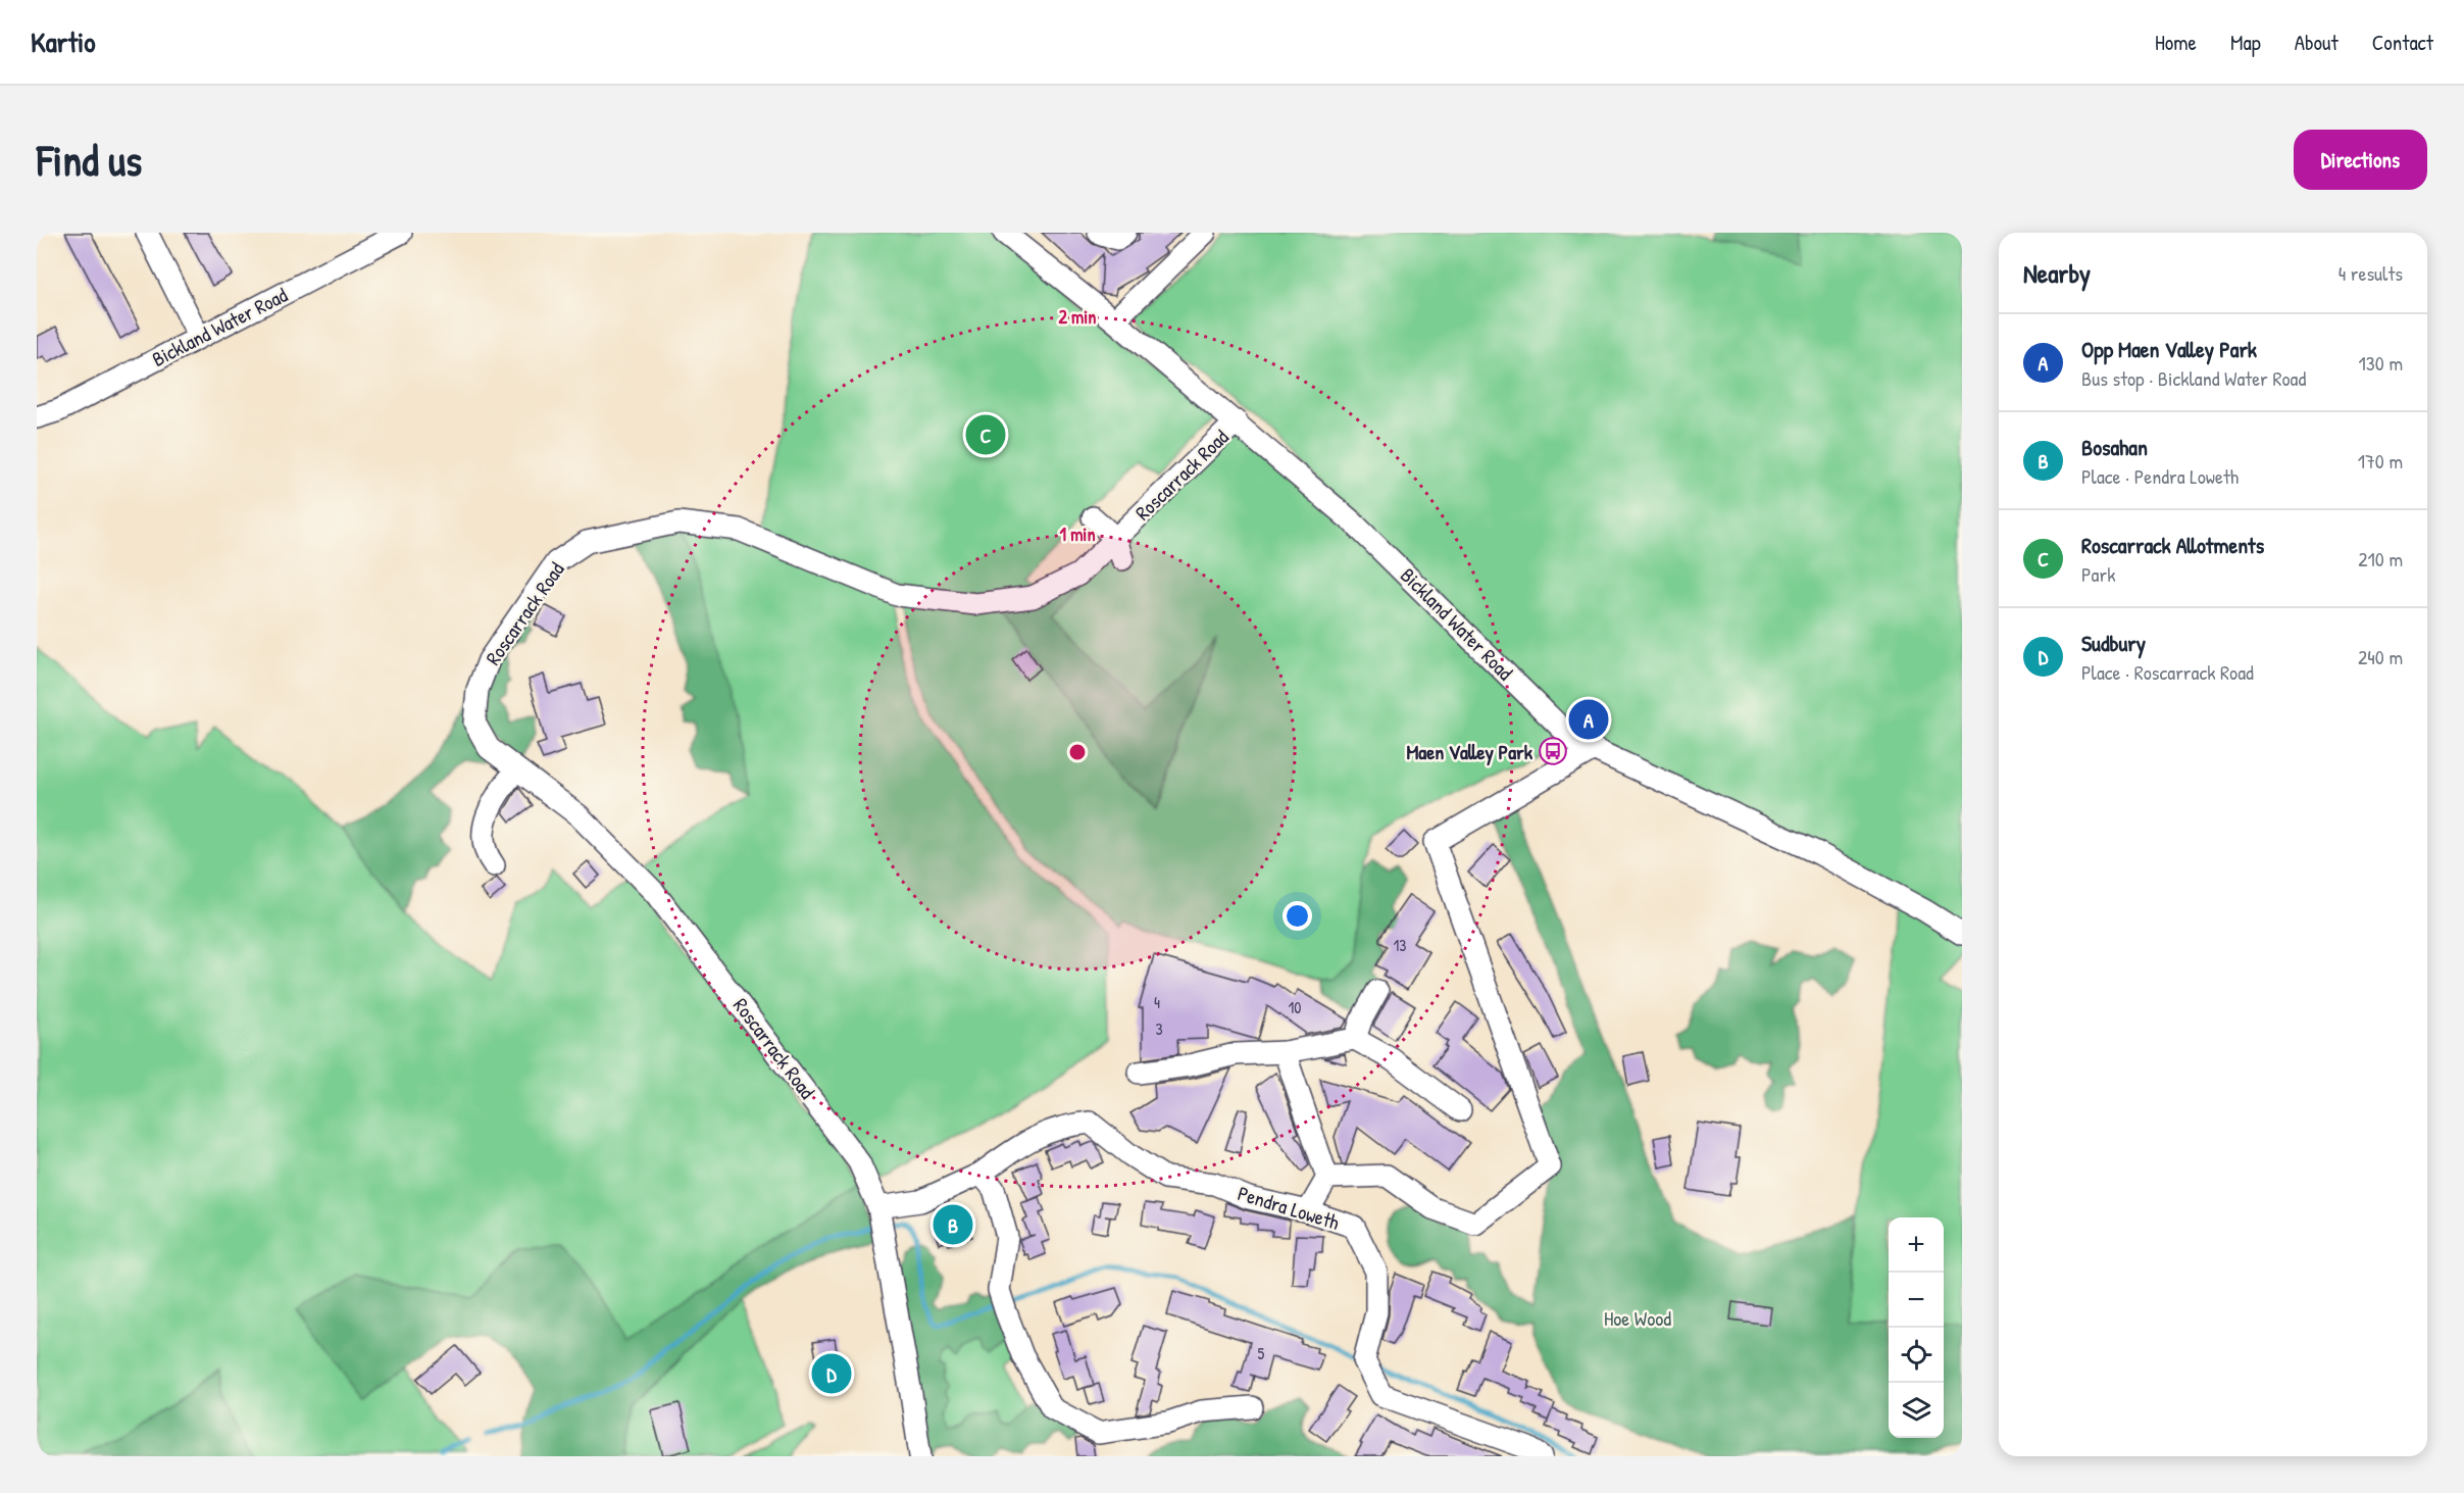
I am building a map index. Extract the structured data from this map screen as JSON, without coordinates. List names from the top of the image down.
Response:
{
  "streets": {
    "street": ["Bickland Water Road", "Roscarrack Road", "Pendra Loweth"]
  },
  "crossings": [
    ["Bickland Water Road", "Roscarrack Road"],
    ["Roscarrack Road", "Pendra Loweth"]
  ],
  "parks": ["Hoe Wood"],
  "places": {
    "bus stop": ["Maen Valley Park"]
  },
  "house_numbers": [
    "13",
    "4",
    "10",
    "3",
    "5"
  ],
  "page": {
    "header": "Kartio",
    "nav": [
      "Home",
      "Map",
      "About",
      "Contact"
    ],
    "buttons": "Directions",
    "title": "Find us",
    "heading": ["Nearby", "4 results"],
    "list": [
      {
        "mark": "A",
        "name": "Opp Maen Valley Park",
        "note": "Bus stop · Bickland Water Road",
        "value": "130 m"
      },
      {
        "mark": "B",
        "name": "Bosahan",
        "note": "Place · Pendra Loweth",
        "value": "170 m"
      },
      {
        "mark": "C",
        "name": "Roscarrack Allotments",
        "note": "Park",
        "value": "210 m"
      },
      {
        "mark": "D",
        "name": "Sudbury",
        "note": "Place · Roscarrack Road",
        "value": "240 m"
      }
    ],
    "pins": [
      "C",
      "A",
      "B",
      "D"
    ],
    "map_buttons": ["+", "−"]
  },
  "rings": ["2 min", "1 min"]
}
